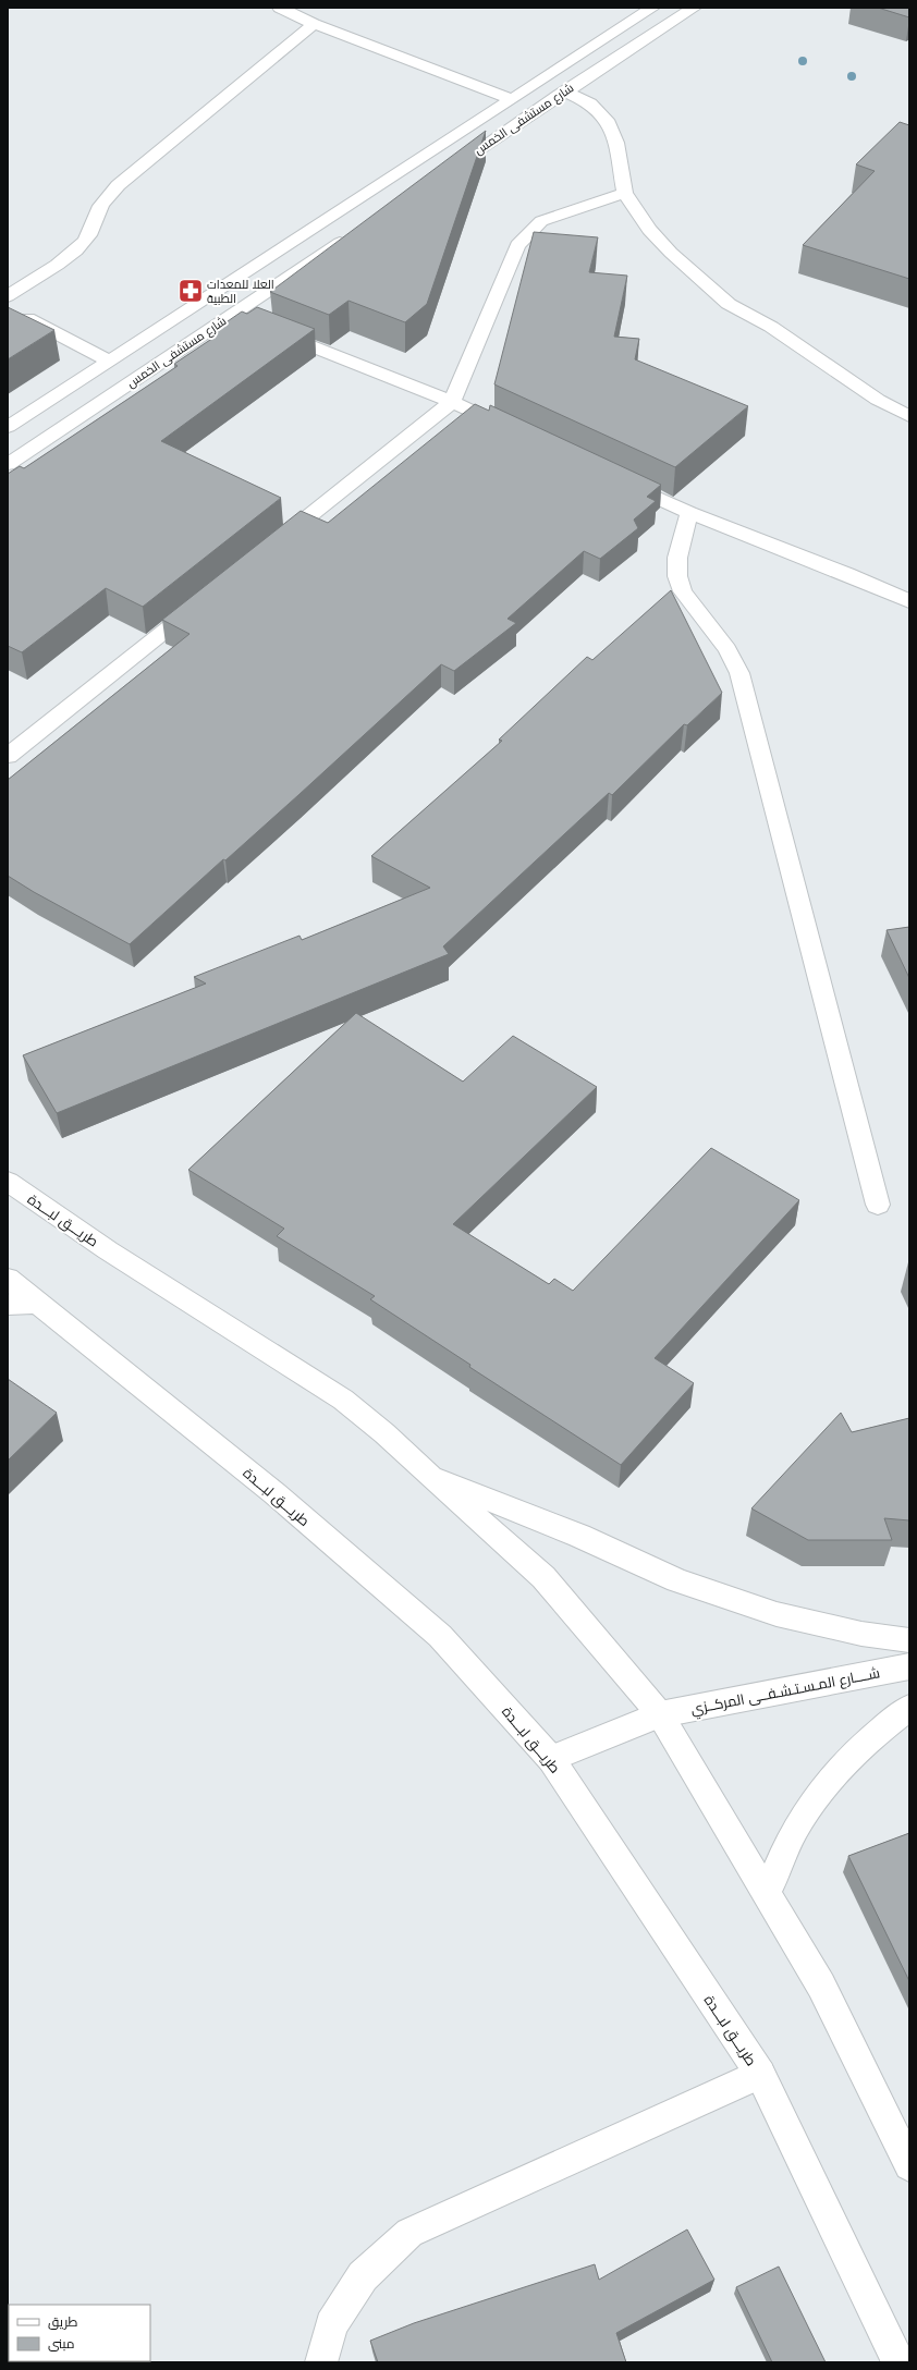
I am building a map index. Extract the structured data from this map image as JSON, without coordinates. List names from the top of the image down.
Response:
{
  "streets": {
    "street": ["شارع مستشفى الخمس", "طريـــق لبـــدة", "شــــارع المـسـتـشـفــى المركــزي"]
  },
  "crossings": [
    ["طريـــق لبـــدة", "شــــارع المـسـتـشـفــى المركــزي"]
  ],
  "places": {
    "pharmacy": ["العلا للمعدات الطبية"]
  },
  "legend": ["طريق", "مبنى"]
}
